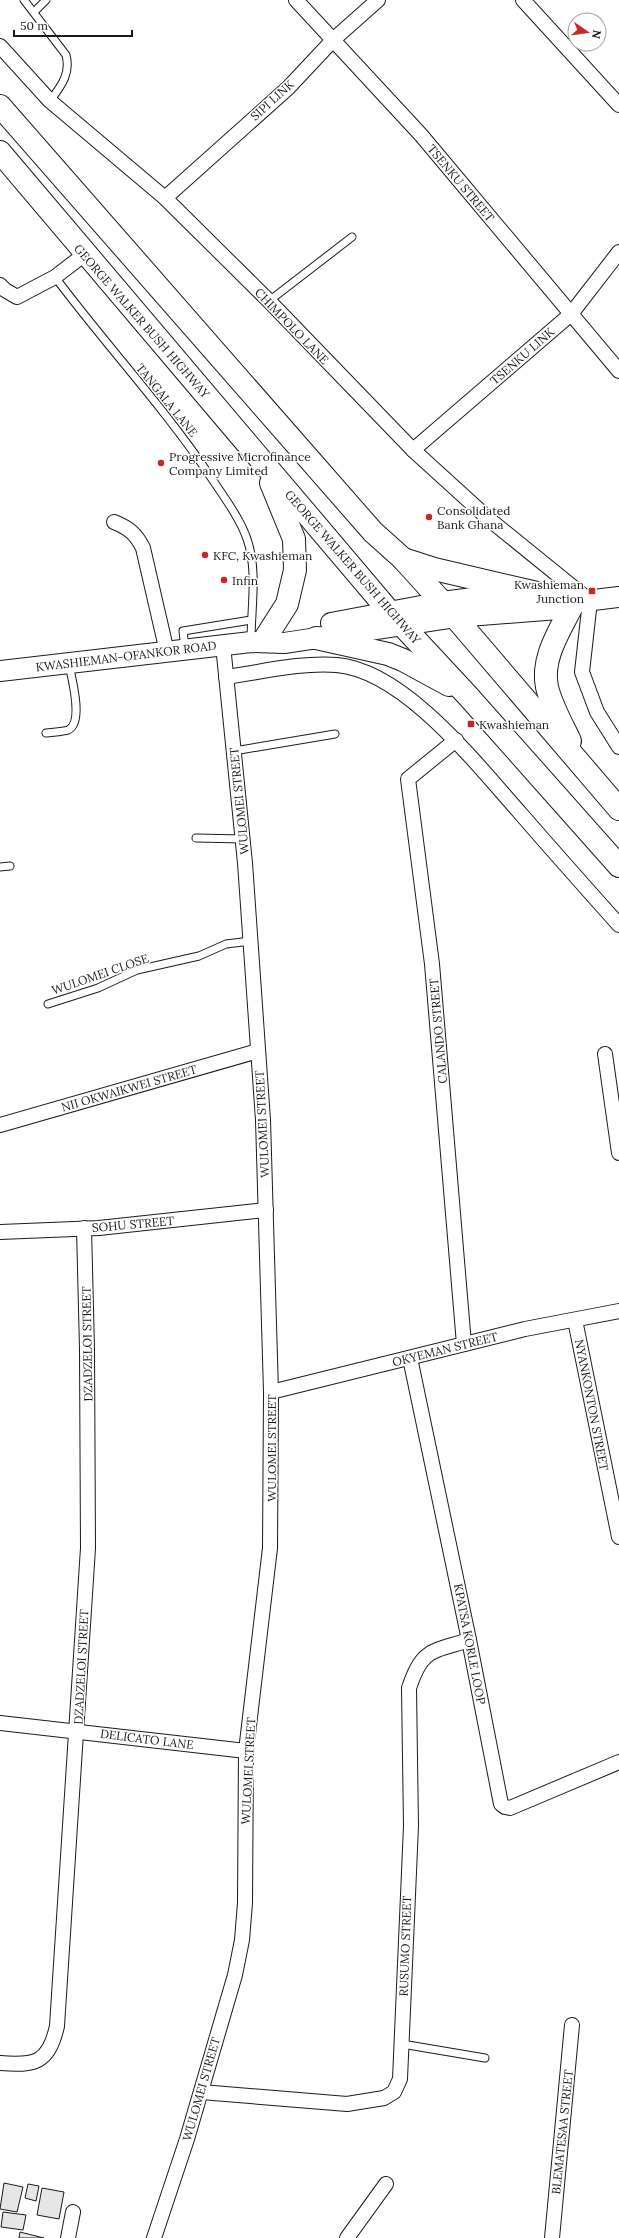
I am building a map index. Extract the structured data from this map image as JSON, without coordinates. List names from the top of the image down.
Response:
{
  "streets": {
    "highway": ["GEORGE WALKER BUSH HIGHWAY"],
    "main road": ["KWASHIEMAN-OFANKOR ROAD"],
    "street": [
      "SIPI LINK",
      "TSENKU STREET",
      "CHIMPOLO LANE",
      "TSENKU LINK",
      "WULOMEI STREET",
      "CALANDO STREET",
      "NII OKWAIKWEI STREET",
      "SOHU STREET",
      "DZADZELOI STREET",
      "OKYEMAN STREET",
      "NYANKONTON STREET",
      "KPATSA KORLE LOOP",
      "DELICATO LANE",
      "RUSUMO STREET",
      "BLEMATESAA STREET"
    ],
    "lane": ["TANGALA LANE", "WULOMEI CLOSE"]
  },
  "crossings": [
    ["SIPI LINK", "TSENKU STREET"],
    ["SIPI LINK", "CHIMPOLO LANE"],
    ["TSENKU STREET", "TSENKU LINK"],
    ["GEORGE WALKER BUSH HIGHWAY", "KWASHIEMAN-OFANKOR ROAD"],
    ["CHIMPOLO LANE", "TSENKU LINK"],
    ["CHIMPOLO LANE", "KWASHIEMAN-OFANKOR ROAD"],
    ["TANGALA LANE", "KWASHIEMAN-OFANKOR ROAD"],
    ["KWASHIEMAN-OFANKOR ROAD", "WULOMEI STREET"],
    ["WULOMEI STREET", "WULOMEI CLOSE"],
    ["WULOMEI STREET", "NII OKWAIKWEI STREET"],
    ["WULOMEI STREET", "SOHU STREET"],
    ["WULOMEI STREET", "OKYEMAN STREET"],
    ["WULOMEI STREET", "DELICATO LANE"],
    ["WULOMEI STREET", "RUSUMO STREET"],
    ["CALANDO STREET", "OKYEMAN STREET"],
    ["SOHU STREET", "DZADZELOI STREET"],
    ["DZADZELOI STREET", "DELICATO LANE"],
    ["OKYEMAN STREET", "NYANKONTON STREET"],
    ["OKYEMAN STREET", "KPATSA KORLE LOOP"],
    ["KPATSA KORLE LOOP", "RUSUMO STREET"]
  ],
  "places": {
    "other": [
      "Progressive Microfinance Company Limited",
      "Consolidated Bank Ghana",
      "KFC, Kwashieman",
      "Infin"
    ],
    "transit": ["Kwashieman Junction", "Kwashieman"]
  },
  "scale_bar": "50 m",
  "north": "right"
}
